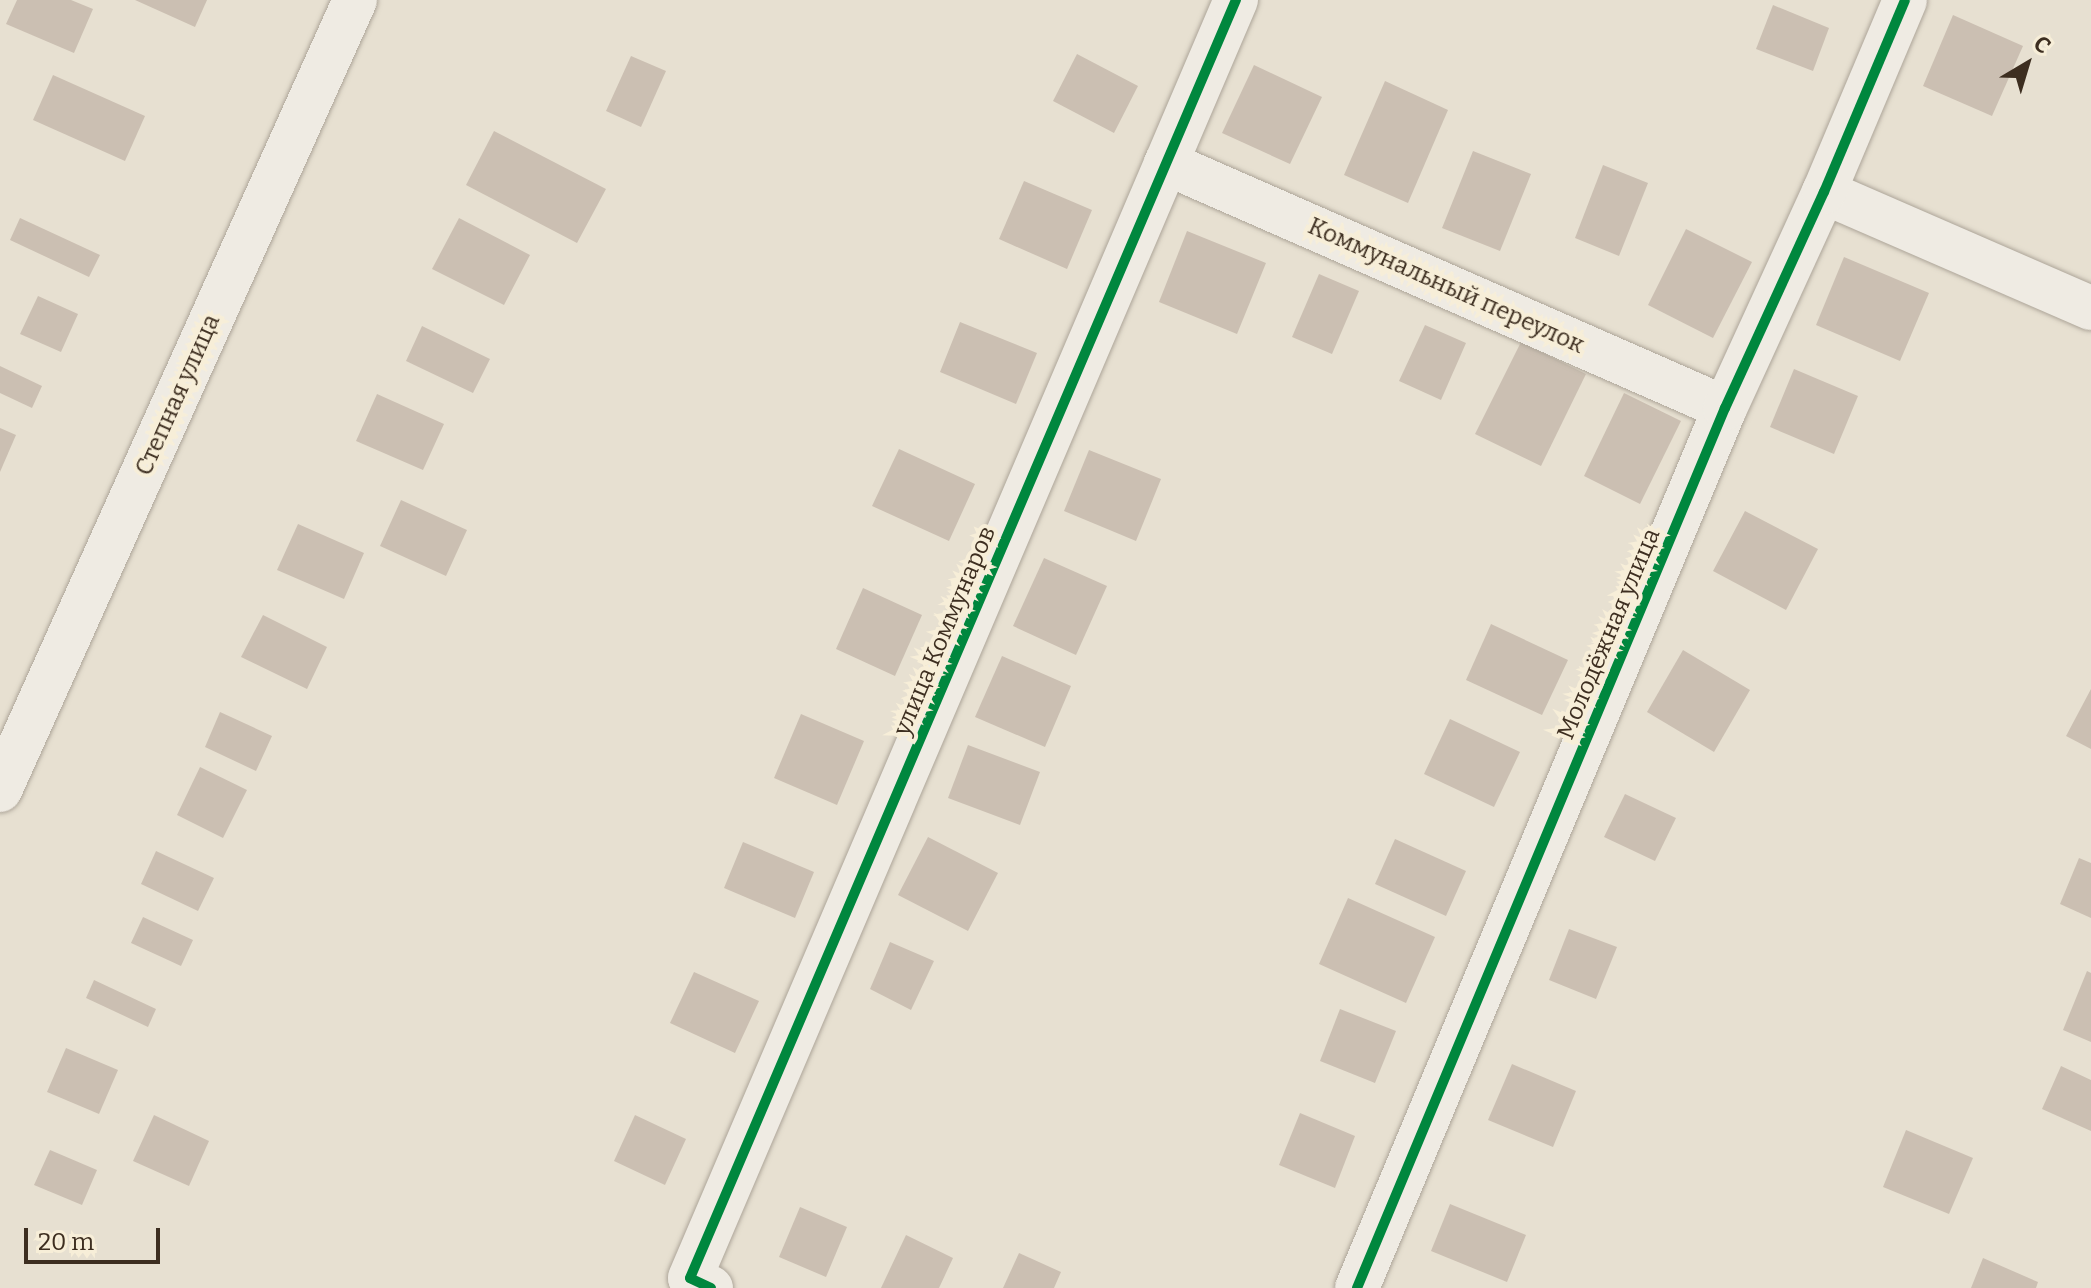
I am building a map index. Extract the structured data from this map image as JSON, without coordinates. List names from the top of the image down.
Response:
{
  "streets": {
    "street": [
      "Коммунальный переулок",
      "Степная улица",
      "улица Коммунаров",
      "Молодёжная улица"
    ]
  },
  "crossings": [
    ["Коммунальный переулок", "улица Коммунаров"],
    ["Коммунальный переулок", "Молодёжная улица"]
  ],
  "scale_bar": "20 m",
  "north": "top right"
}
